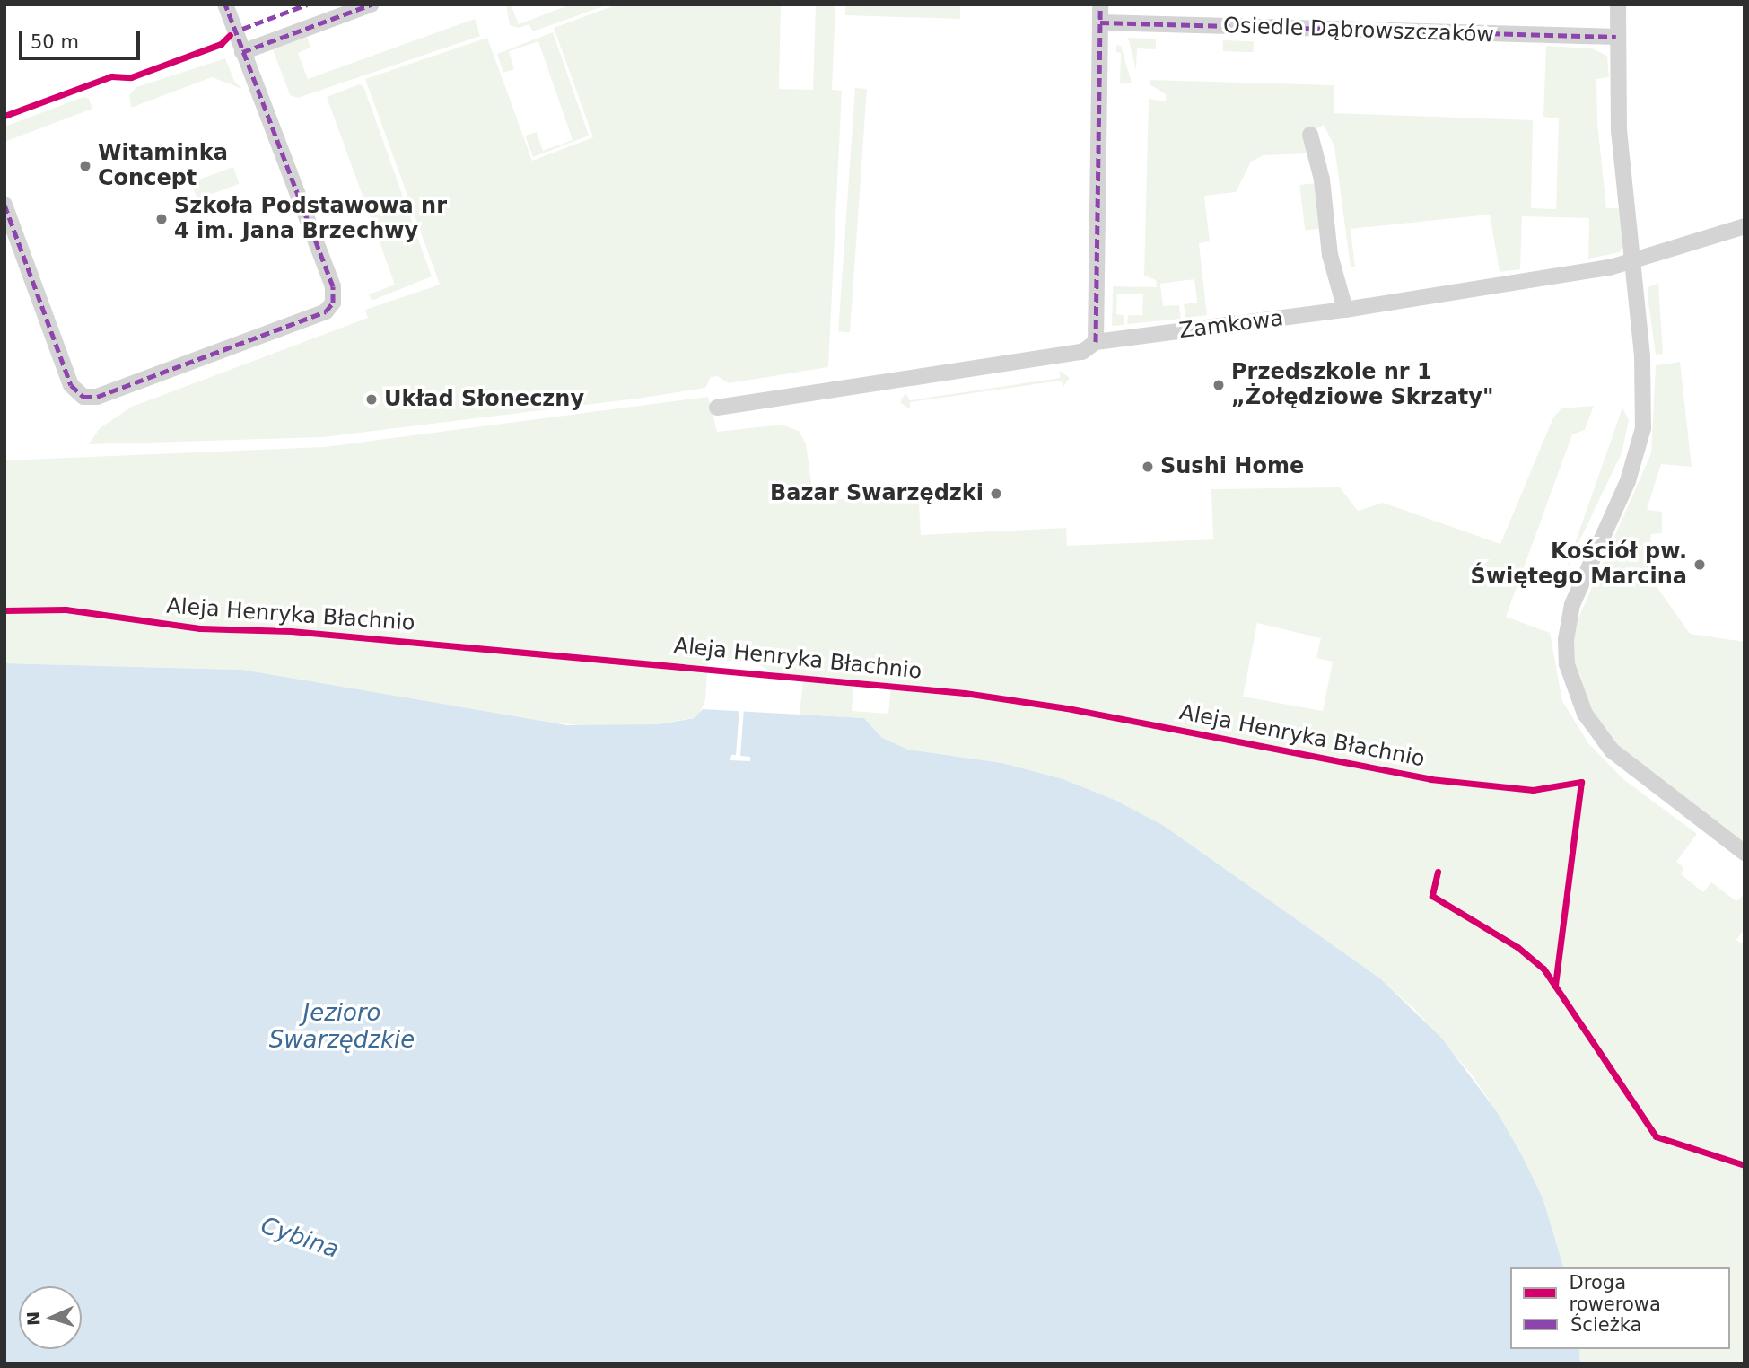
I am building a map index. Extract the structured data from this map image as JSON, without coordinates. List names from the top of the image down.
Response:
{
  "streets": {
    "street": ["Osiedle Dąbrowszczaków", "Zamkowa"],
    "cycle path": ["Aleja Henryka Błachnio"]
  },
  "water": ["Jezioro Swarzędzkie", "Cybina"],
  "places": [
    "Witaminka Concept",
    "Szkoła Podstawowa nr 4 im. Jana Brzechwy",
    "Przedszkole nr 1 „Żołędziowe Skrzaty\"",
    "Układ Słoneczny",
    "Sushi Home",
    "Bazar Swarzędzki",
    "Kościół pw. Świętego Marcina"
  ],
  "legend": ["Droga rowerowa", "Ścieżka"],
  "scale_bar": "50 m",
  "north": "left"
}
